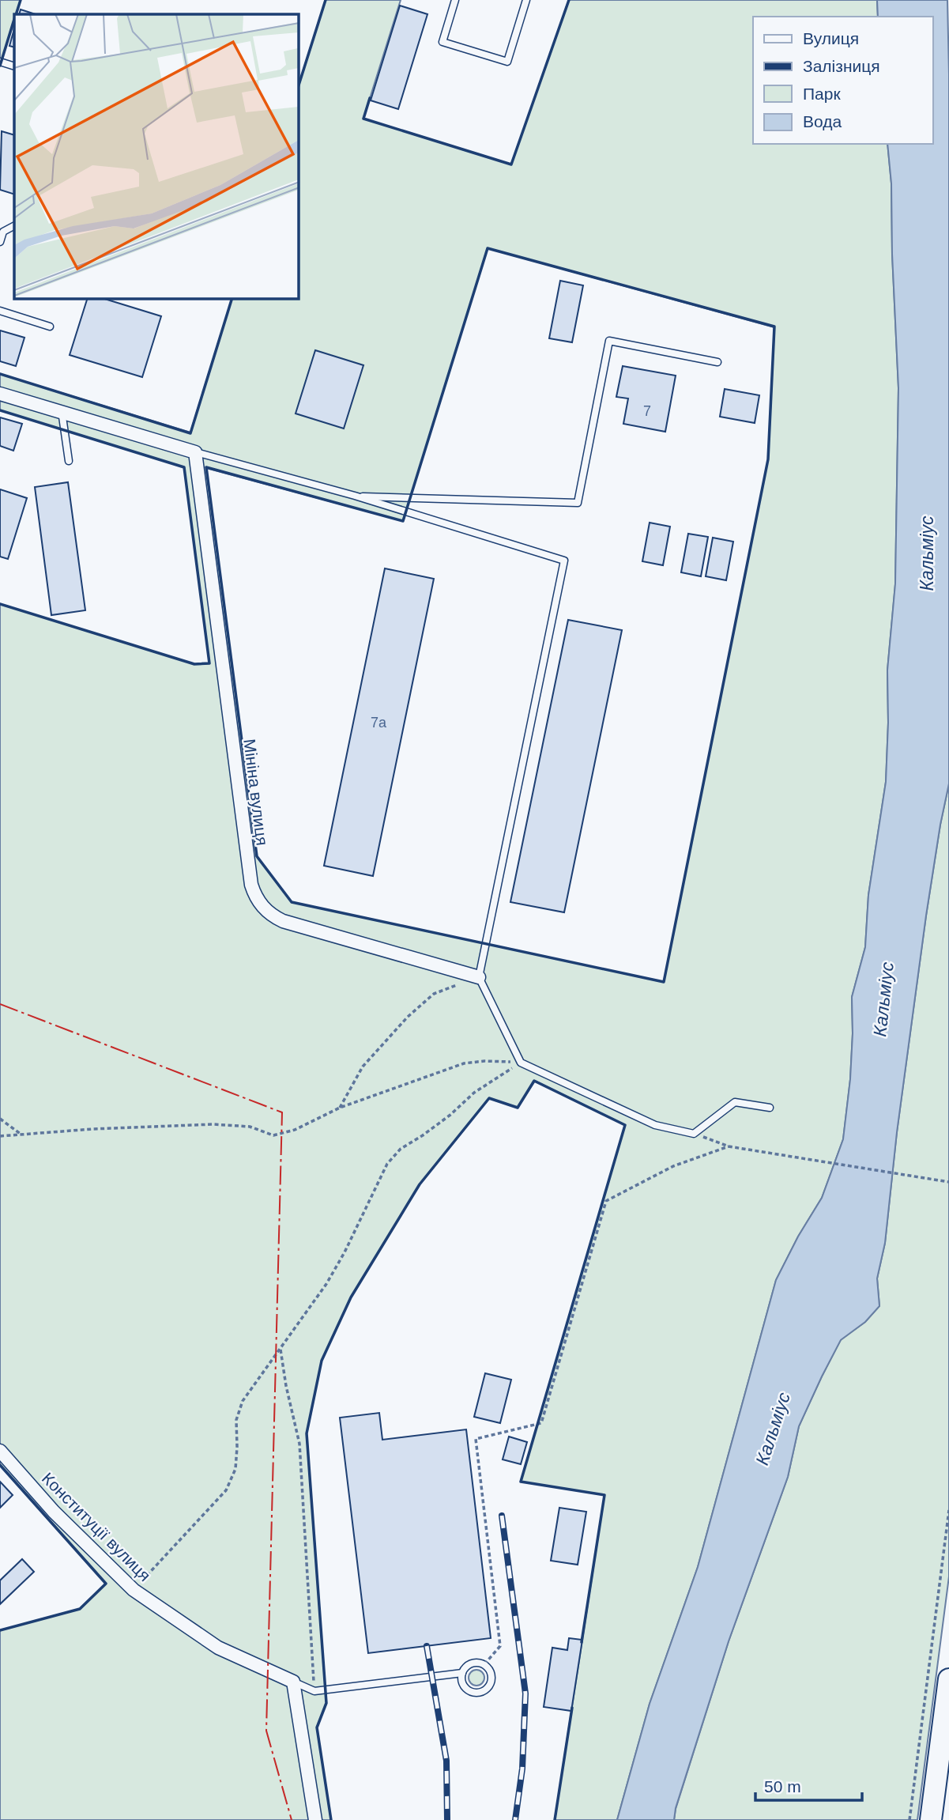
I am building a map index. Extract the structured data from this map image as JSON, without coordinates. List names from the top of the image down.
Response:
{
  "streets": {
    "street": ["Мініна вулиця", "Конституції вулиця"]
  },
  "water": ["Кальміус"],
  "house_numbers": ["7", "7а"],
  "legend": [
    "Вулиця",
    "Залізниця",
    "Парк",
    "Вода"
  ],
  "scale_bar": "50 m"
}
